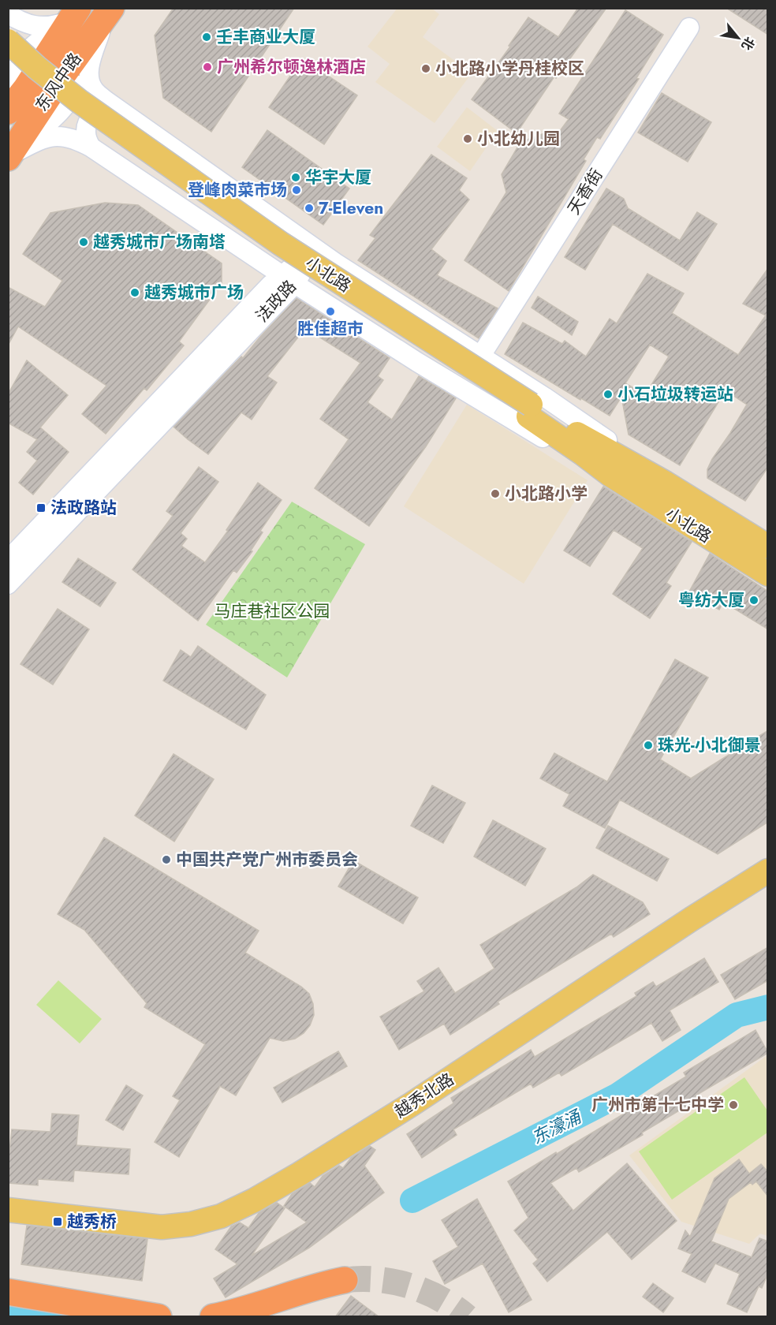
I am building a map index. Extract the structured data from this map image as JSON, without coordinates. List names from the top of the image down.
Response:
{
  "streets": {
    "highway": ["东风中路"],
    "main road": ["小北路", "越秀北路"],
    "street": ["天香街", "法政路"]
  },
  "crossings": [
    ["东风中路", "小北路"],
    ["天香街", "小北路"],
    ["小北路", "法政路"]
  ],
  "water": ["东濠涌"],
  "parks": ["马庄巷社区公园"],
  "places": {
    "other": [
      "壬丰商业大厦",
      "广州希尔顿逸林酒店",
      "小北路小学丹桂校区",
      "小北幼儿园",
      "华宇大厦",
      "登峰肉菜市场",
      "7-Eleven",
      "越秀城市广场南塔",
      "越秀城市广场",
      "胜佳超市",
      "小石垃圾转运站",
      "小北路小学",
      "粤纺大厦",
      "珠光-小北御景",
      "中国共产党广州市委员会",
      "广州市第十七中学"
    ],
    "transit": ["法政路站", "越秀桥"]
  },
  "north": "bottom right"
}
